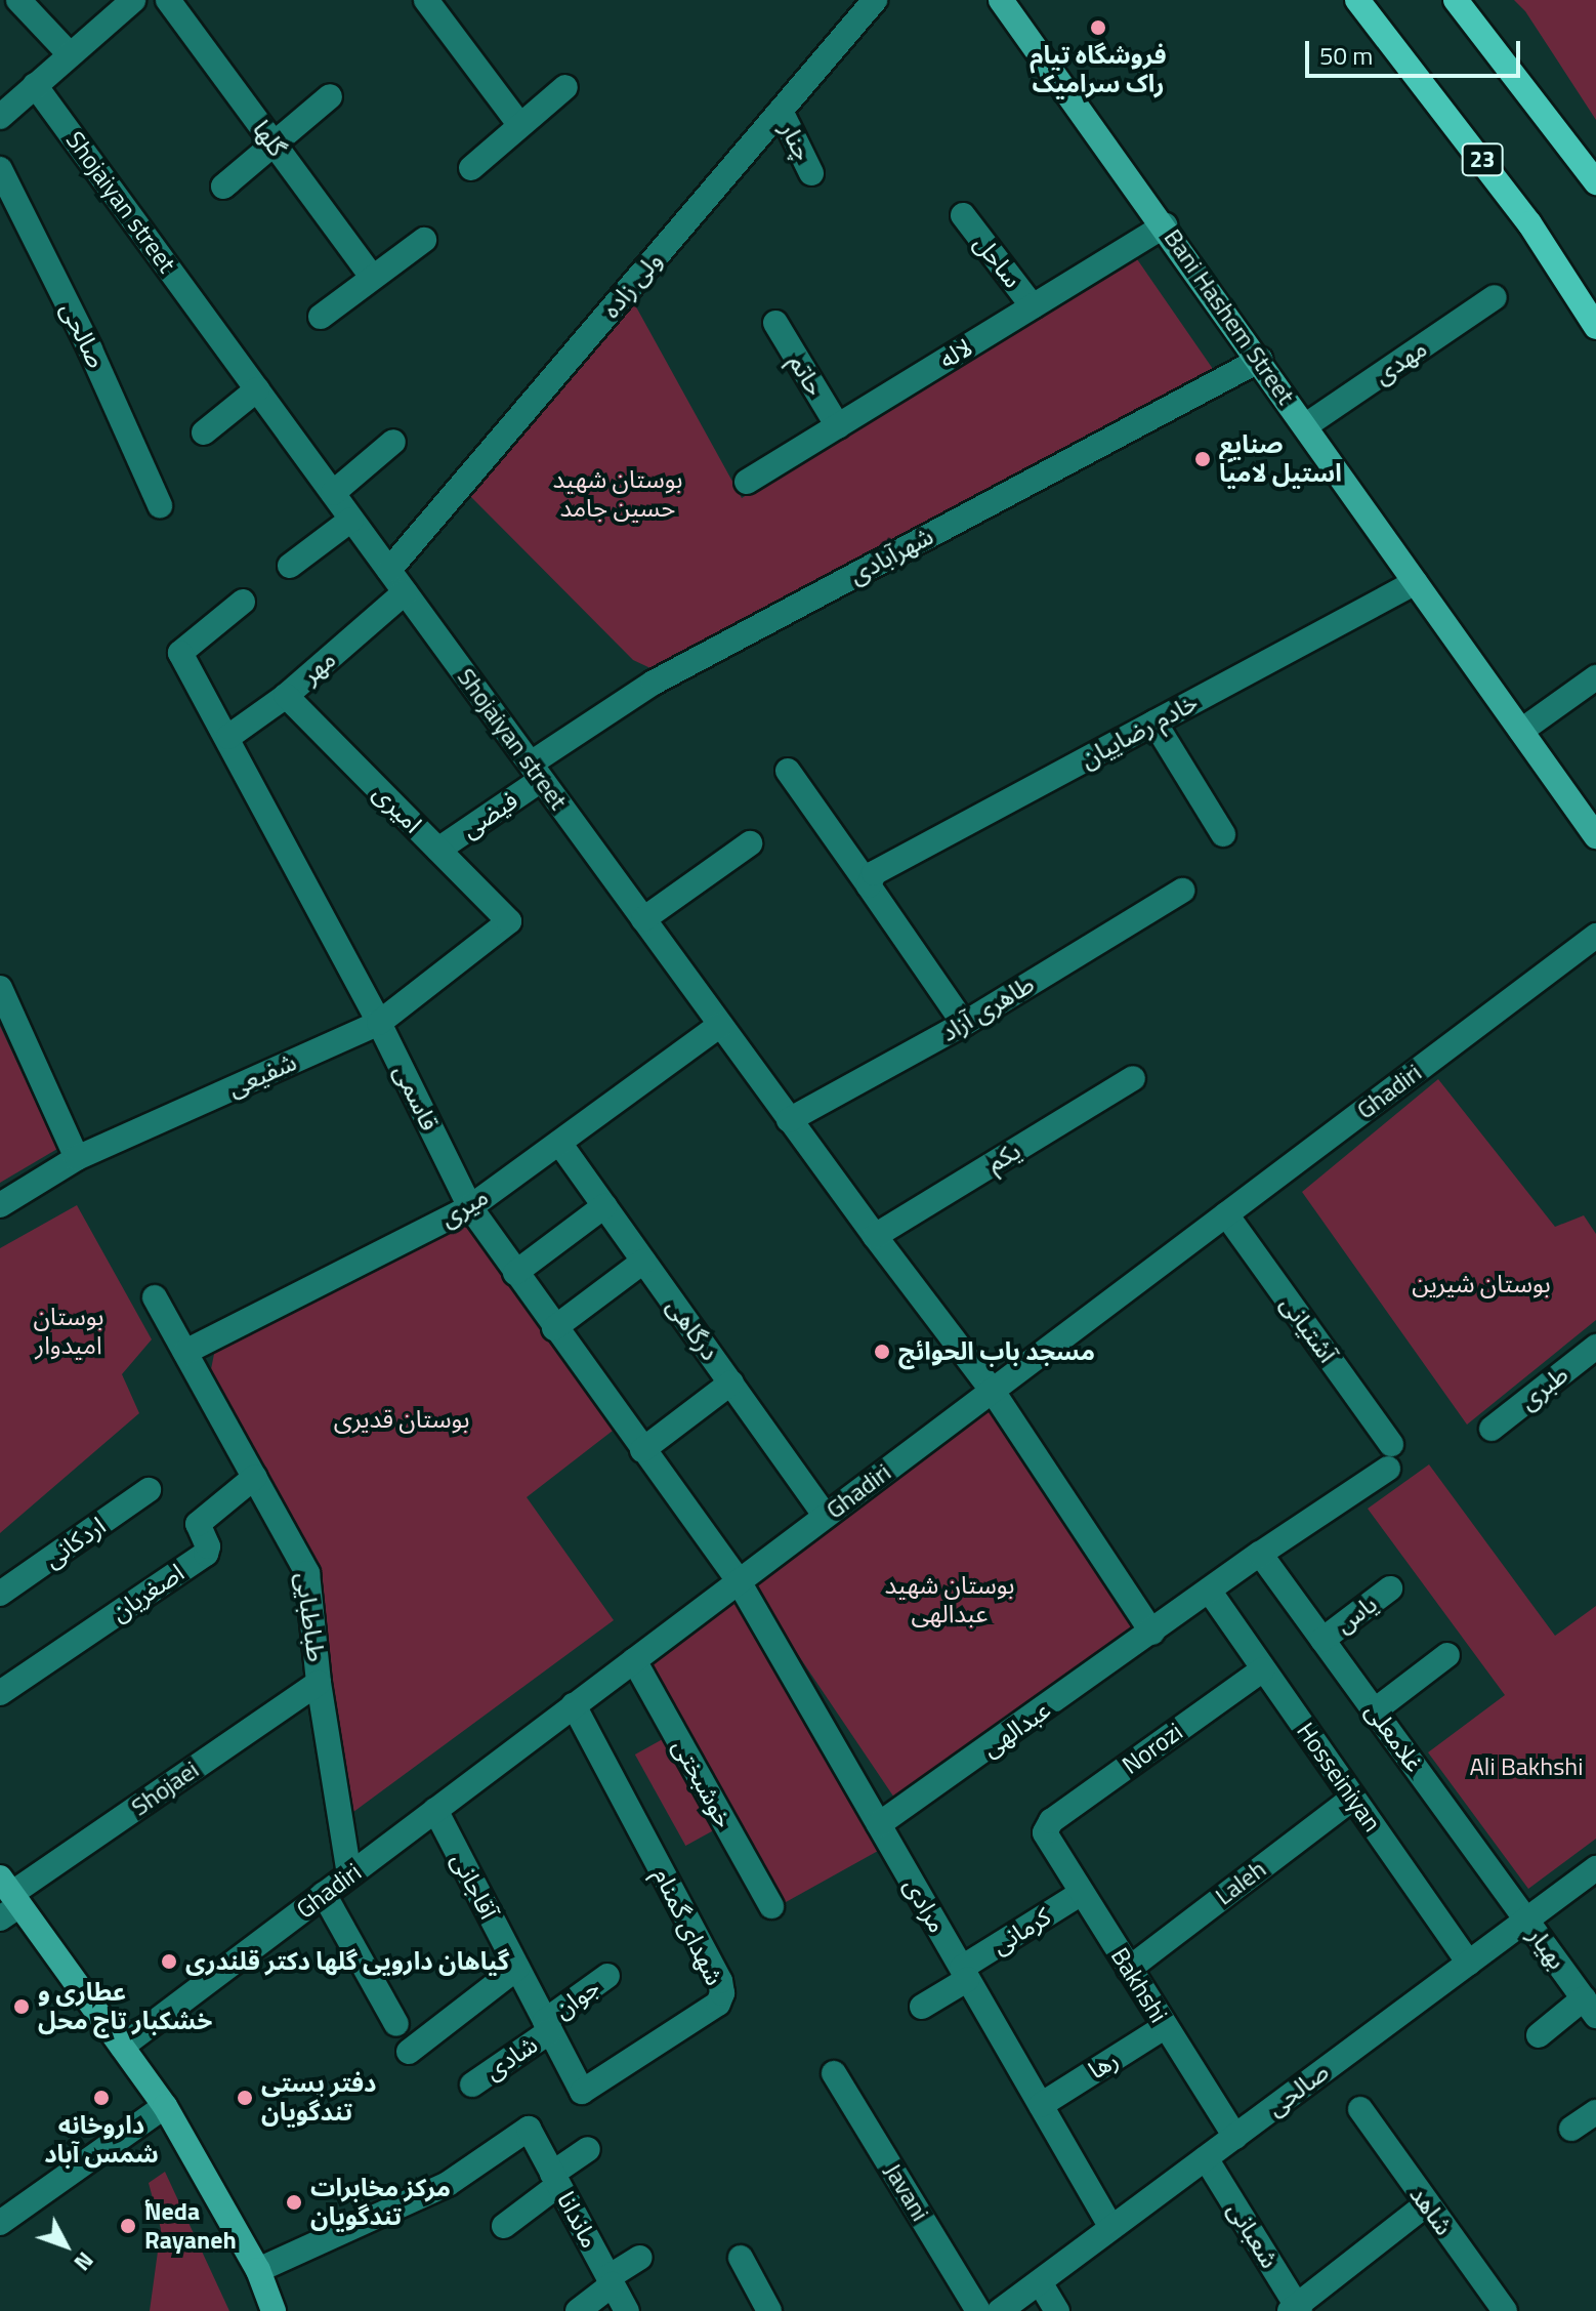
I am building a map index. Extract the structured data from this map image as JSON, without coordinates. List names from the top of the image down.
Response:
{
  "streets": {
    "highway": ["23"],
    "main road": ["Bani Hashem Street"],
    "street": [
      "گلها",
      "چنار",
      "Shojaiyan street",
      "ساحل",
      "ولی زاده",
      "صالحی",
      "لاله",
      "مهدی",
      "حاتم",
      "شهرآبادی",
      "مهر",
      "خادم رضاییان",
      "امیری",
      "فیضی",
      "طاهری آزاد",
      "شفیعی",
      "Ghadiri",
      "قاسمی",
      "یکم",
      "میری",
      "درگاهی",
      "آشتیانی",
      "طبری",
      "اردکانی",
      "اصغریان",
      "یاس",
      "طباطبایی",
      "عبدالهی",
      "غلامعلی",
      "Norozi",
      "Hosseiniyan",
      "خوشبختی",
      "Shojaei",
      "Laleh",
      "آقاجانی",
      "مرادی",
      "شهدای گمنام",
      "کرمانی",
      "بهیار",
      "Bakhshi",
      "جوان",
      "شادی",
      "رها",
      "Javani",
      "شاهد",
      "ماندانا",
      "شعبانی"
    ]
  },
  "crossings": [
    ["چنار", "ولی زاده"],
    ["Shojaiyan street", "ولی زاده"],
    ["Shojaiyan street", "شهرآبادی"],
    ["Shojaiyan street", "مهر"],
    ["Shojaiyan street", "فیضی"],
    ["Shojaiyan street", "طاهری آزاد"],
    ["Shojaiyan street", "Ghadiri"],
    ["Shojaiyan street", "یکم"],
    ["Shojaiyan street", "میری"],
    ["ساحل", "لاله"],
    ["Bani Hashem Street", "لاله"],
    ["Bani Hashem Street", "مهدی"],
    ["Bani Hashem Street", "شهرآبادی"],
    ["Bani Hashem Street", "خادم رضاییان"],
    ["صالحی", "غلامعلی"],
    ["صالحی", "Hosseiniyan"],
    ["صالحی", "مرادی"],
    ["صالحی", "بهیار"],
    ["صالحی", "Bakhshi"],
    ["صالحی", "شعبانی"],
    ["لاله", "حاتم"],
    ["شهرآبادی", "فیضی"],
    ["مهر", "امیری"],
    ["مهر", "قاسمی"],
    ["امیری", "فیضی"],
    ["امیری", "شفیعی"],
    ["شفیعی", "قاسمی"],
    ["Ghadiri", "قاسمی"],
    ["Ghadiri", "درگاهی"],
    ["Ghadiri", "آشتیانی"],
    ["Ghadiri", "طباطبایی"],
    ["Ghadiri", "خوشبختی"],
    ["Ghadiri", "آقاجانی"],
    ["Ghadiri", "مرادی"],
    ["Ghadiri", "شهدای گمنام"],
    ["قاسمی", "میری"],
    ["قاسمی", "مرادی"],
    ["میری", "درگاهی"],
    ["میری", "طباطبایی"],
    ["آشتیانی", "عبدالهی"],
    ["اصغریان", "طباطبایی"],
    ["یاس", "غلامعلی"],
    ["طباطبایی", "Shojaei"],
    ["عبدالهی", "غلامعلی"],
    ["عبدالهی", "Hosseiniyan"],
    ["عبدالهی", "مرادی"],
    ["غلامعلی", "بهیار"],
    ["Norozi", "Hosseiniyan"],
    ["Norozi", "Bakhshi"],
    ["Hosseiniyan", "Laleh"],
    ["Laleh", "Bakhshi"],
    ["آقاجانی", "شهدای گمنام"],
    ["آقاجانی", "جوان"],
    ["آقاجانی", "شادی"],
    ["مرادی", "کرمانی"],
    ["مرادی", "رها"],
    ["کرمانی", "Bakhshi"],
    ["Bakhshi", "رها"],
    ["جوان", "شادی"]
  ],
  "parks": [
    "بوستان شهید حسین جامد",
    "بوستان شیرین",
    "بوستان امیدوار",
    "بوستان قدیری",
    "بوستان شهید عبدالهی",
    "Ali Bakhshi"
  ],
  "places": [
    "فروشگاه تیام راک سرامیک",
    "صنایع استیل لامیا",
    "مسجد باب الحوائج",
    "گیاهان دارویی گلها دکتر قلندری",
    "عطاری و خشکبار تاج محل",
    "داروخانه شمس آباد",
    "دفتر پستی تندگویان",
    "مرکز مخابرات تندگویان",
    "ٔNeda Rayaneh"
  ],
  "scale_bar": "50 m",
  "north": "bottom right"
}
